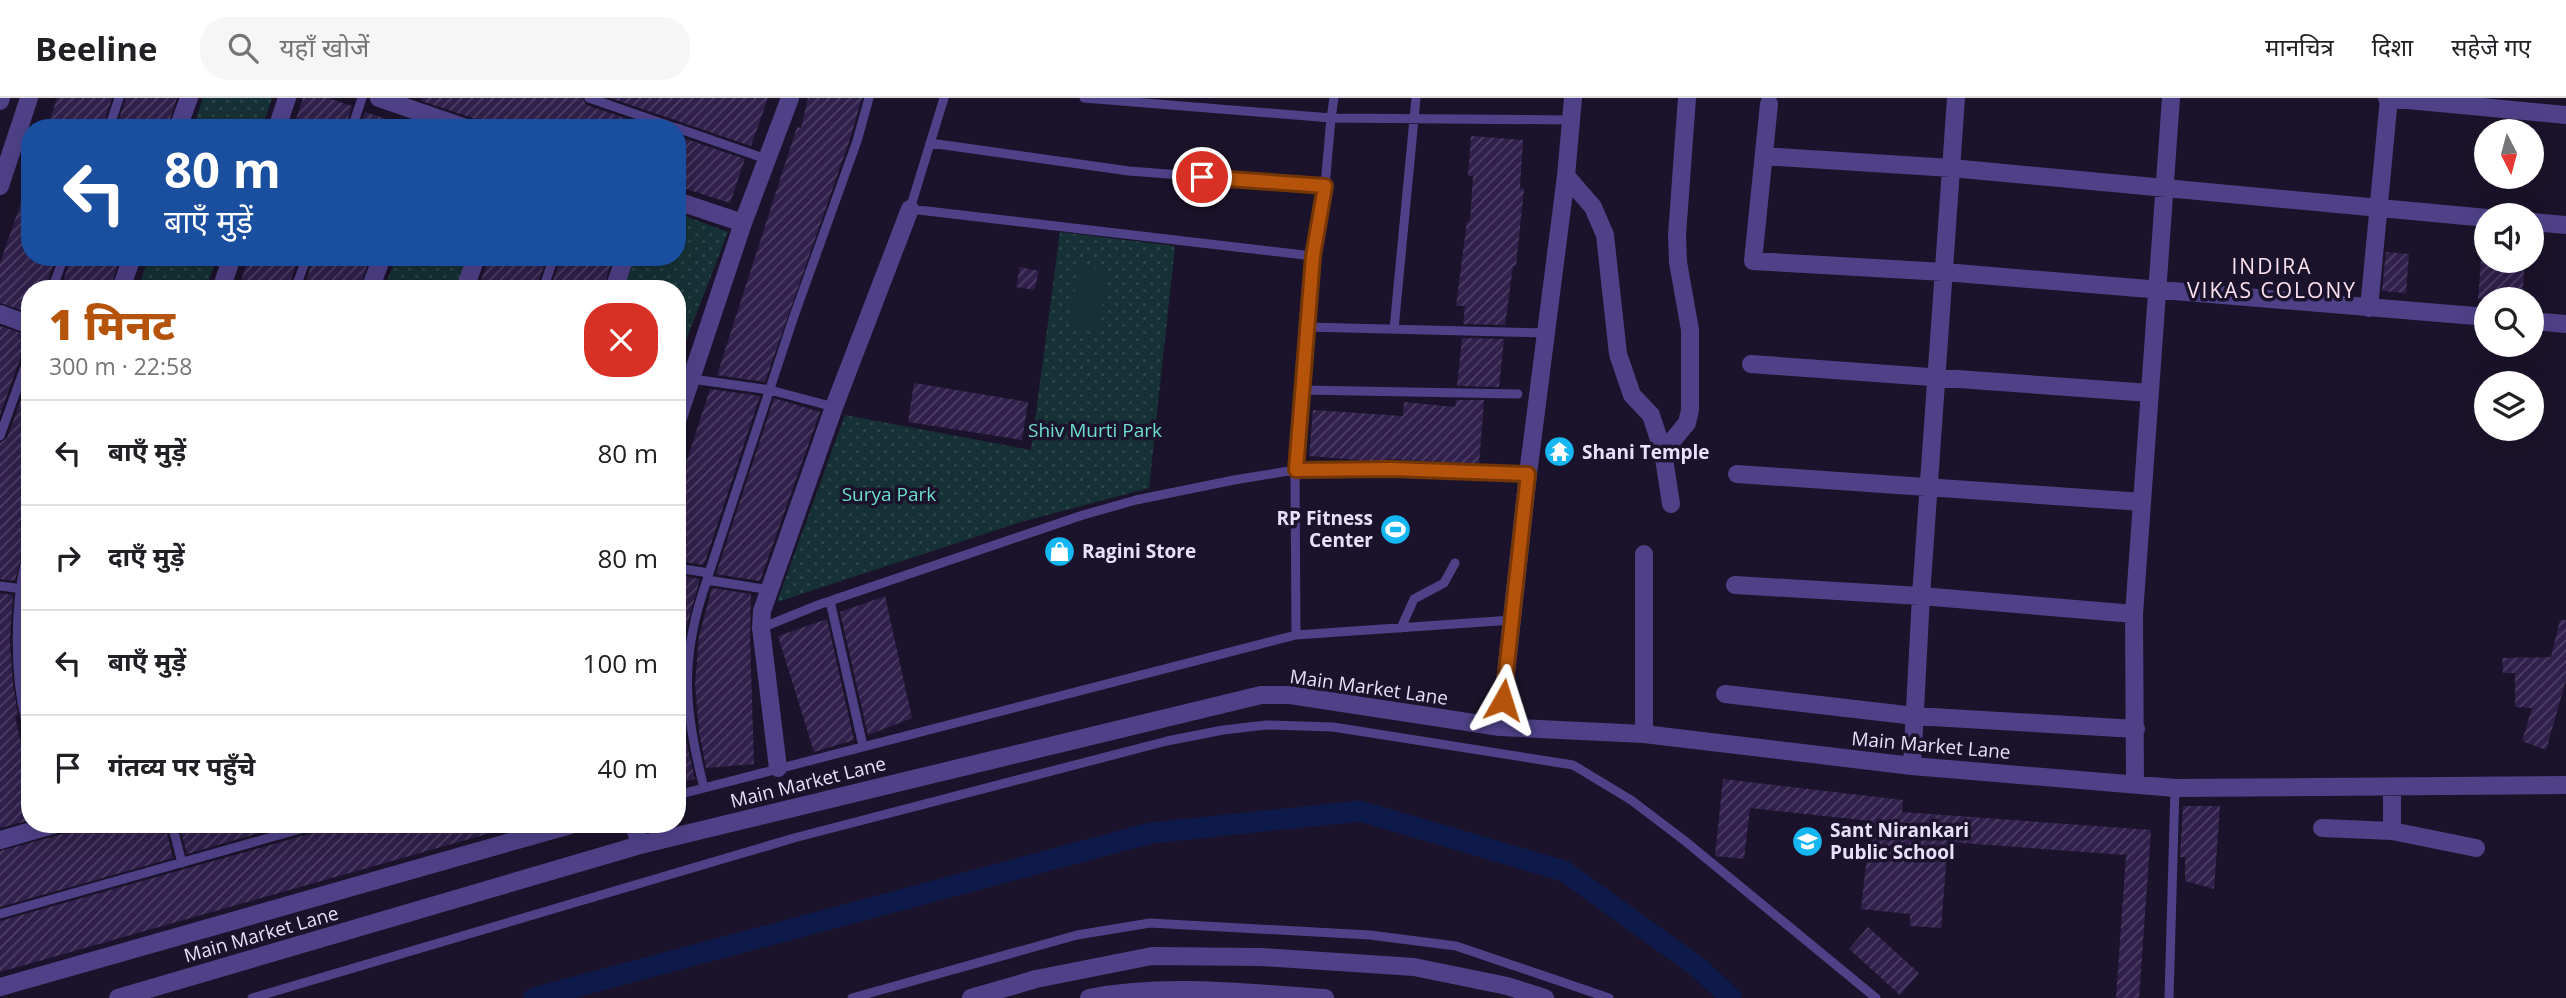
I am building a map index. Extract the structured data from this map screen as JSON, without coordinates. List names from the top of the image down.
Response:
{
  "streets": {
    "street": ["Main Market Lane"]
  },
  "districts": ["INDIRA VIKAS COLONY"],
  "parks": ["Shiv Murti Park", "Surya Park"],
  "places": {
    "temple": ["Shani Temple"],
    "sports": ["RP Fitness Center"],
    "shop": ["Ragini Store"],
    "school or university": ["Sant Nirankari Public School"]
  },
  "north": "bottom",
  "page": {
    "header": "Beeline",
    "search": "यहाँ खोजें",
    "nav": ["मानचित्र", "दिशा", "सहेजे गए"],
    "turn": ["80 m", "बाएँ मुड़ें"],
    "heading": ["1 मिनट", "300 m · 22:58"],
    "list": [
      {
        "name": "बाएँ मुड़ें",
        "value": "80 m"
      },
      {
        "name": "दाएँ मुड़ें",
        "value": "80 m"
      },
      {
        "name": "बाएँ मुड़ें",
        "value": "100 m"
      },
      {
        "name": "गंतव्य पर पहुँचे",
        "value": "40 m"
      }
    ]
  }
}
